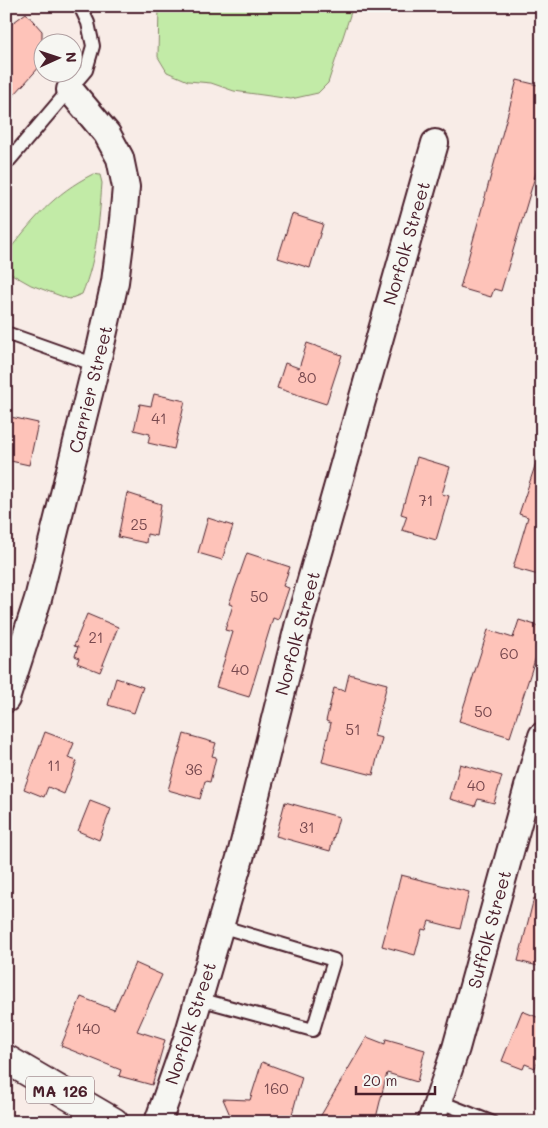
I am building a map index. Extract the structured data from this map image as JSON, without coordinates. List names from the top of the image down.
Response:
{
  "streets": {
    "main road": ["MA 126"],
    "street": ["Norfolk Street", "Carrier Street", "Suffolk Street"]
  },
  "house_numbers": [
    "80",
    "41",
    "71",
    "25",
    "50",
    "21",
    "60",
    "40",
    "50",
    "51",
    "11",
    "36",
    "40",
    "31",
    "140",
    "160"
  ],
  "scale_bar": "20 m",
  "north": "right"
}
